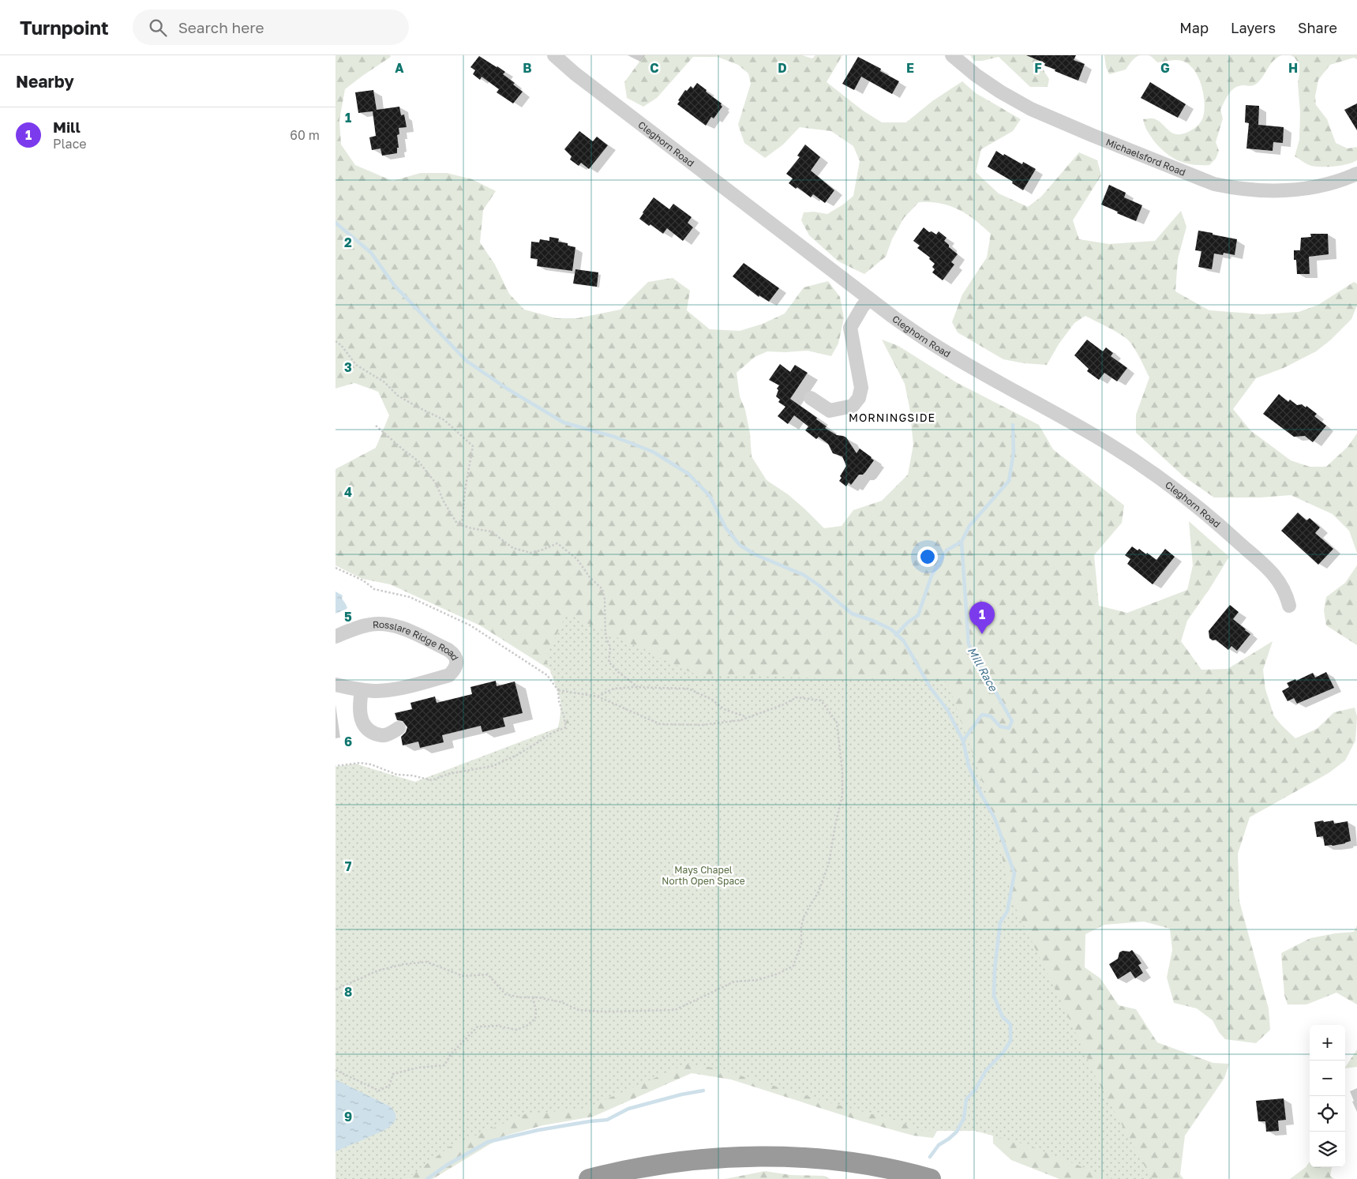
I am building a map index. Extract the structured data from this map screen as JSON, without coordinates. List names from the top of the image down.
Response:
{
  "streets": {
    "street": ["Cleghorn Road", "Michaelsford Road", "Rosslare Ridge Road"]
  },
  "districts": ["MORNINGSIDE"],
  "water": ["Mill Race"],
  "parks": ["Mays Chapel North Open Space"],
  "page": {
    "header": "Turnpoint",
    "search": "Search here",
    "nav": ["Map", "Layers", "Share"],
    "heading": "Nearby",
    "list": [
      {
        "mark": "1",
        "name": "Mill",
        "note": "Place",
        "value": "60 m"
      }
    ],
    "pins": "1",
    "map_buttons": ["+", "−"]
  },
  "grid": {
    "columns": [
      "A",
      "B",
      "C",
      "D",
      "E",
      "F",
      "G",
      "H"
    ],
    "rows": [
      "1",
      "2",
      "3",
      "4",
      "5",
      "6",
      "7",
      "8",
      "9"
    ]
  }
}
